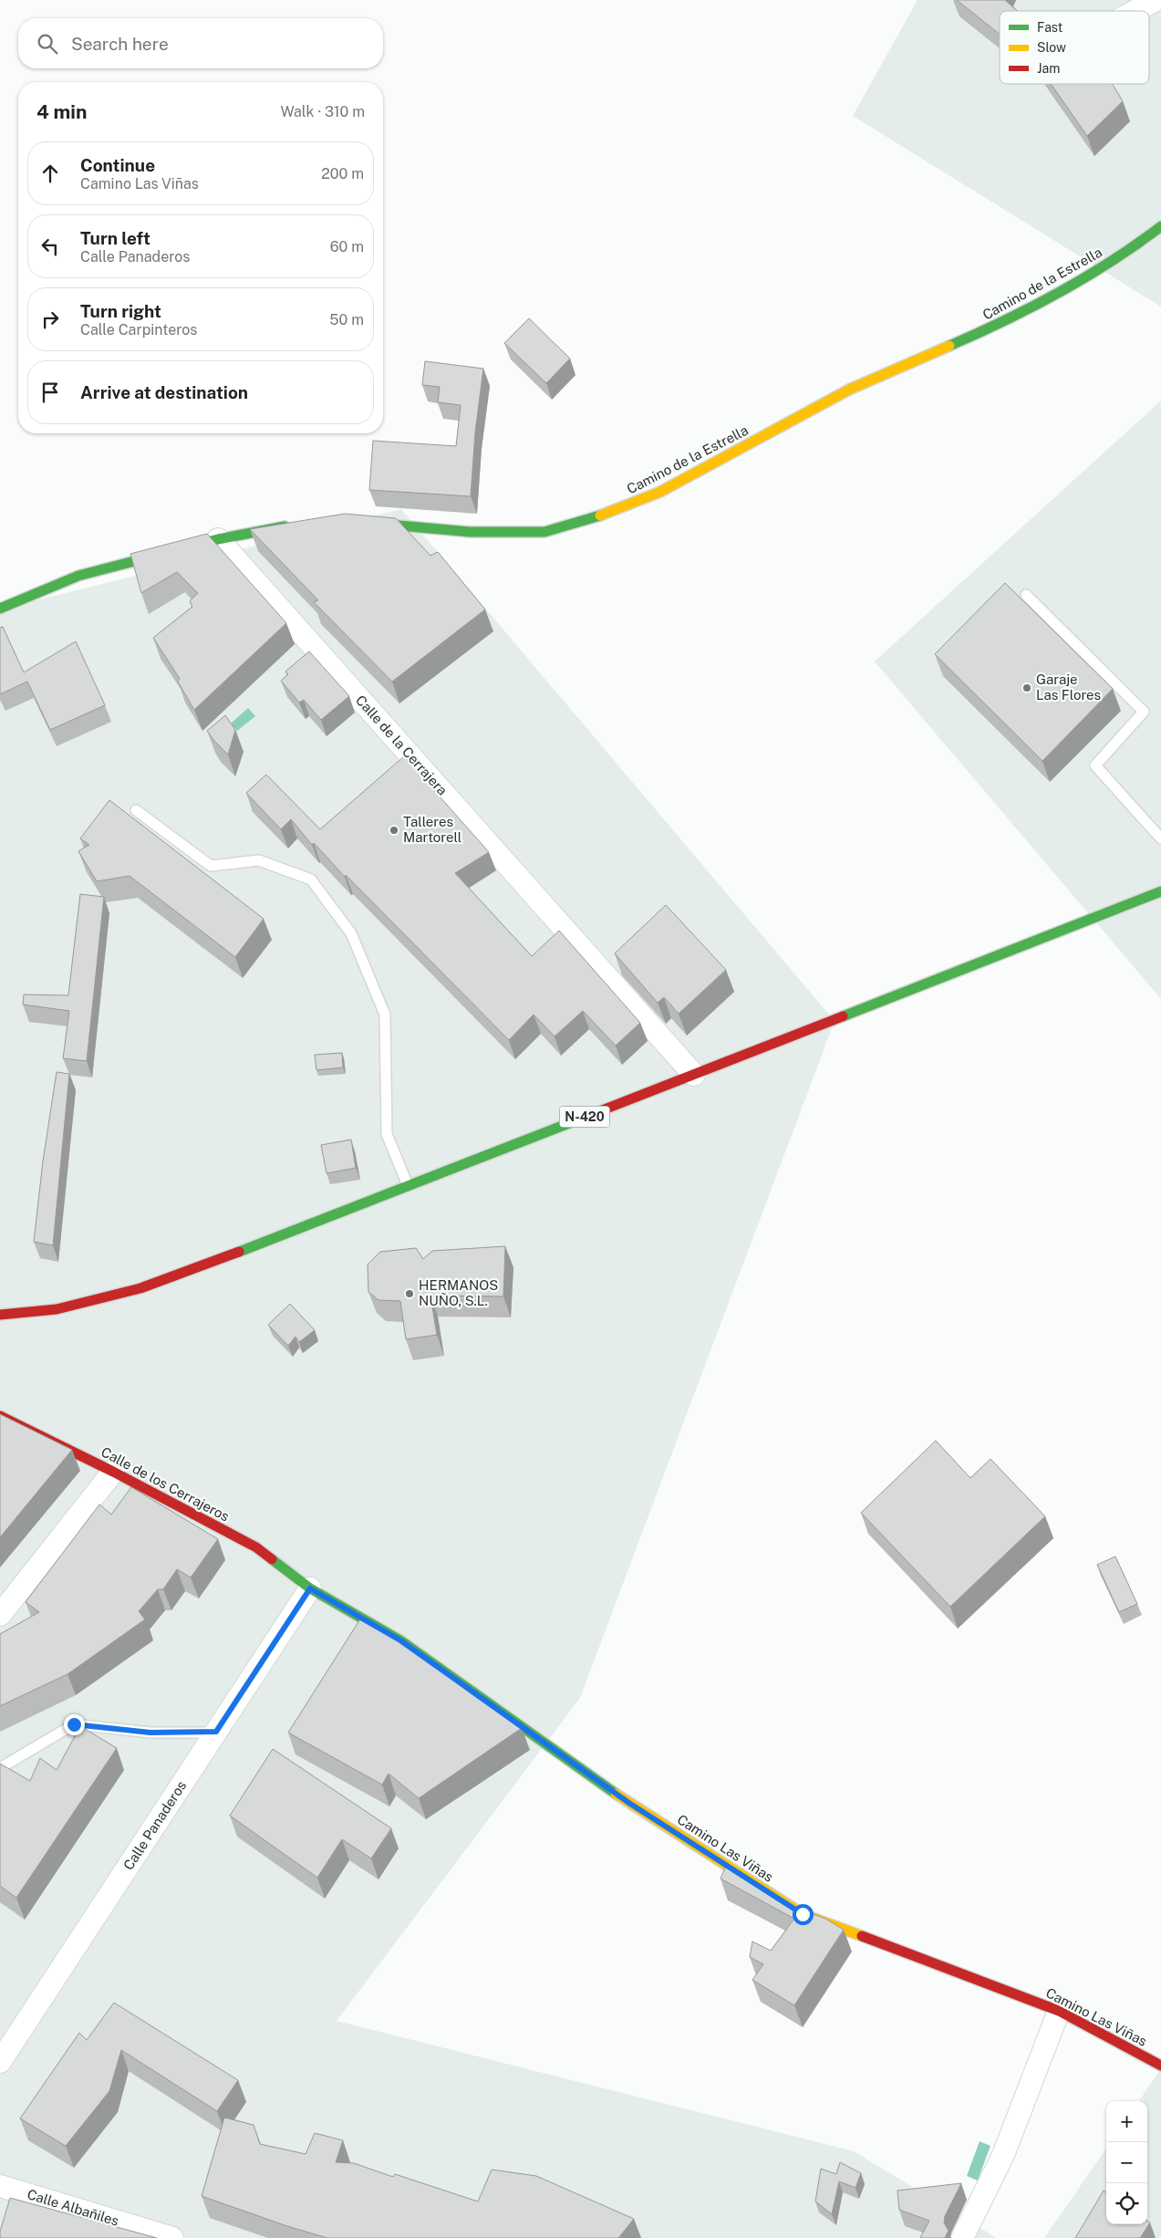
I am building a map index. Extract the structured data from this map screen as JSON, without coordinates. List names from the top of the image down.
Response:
{
  "streets": {
    "main road": [
      "Camino de la Estrella",
      "N-420",
      "Calle de los Cerrajeros",
      "Camino Las Viñas"
    ],
    "street": ["Calle de la Cerrajera", "Calle Panaderos", "Calle Albañiles"]
  },
  "crossings": [
    ["Calle de la Cerrajera", "N-420"],
    ["Calle de los Cerrajeros", "Calle Panaderos"],
    ["Calle de los Cerrajeros", "Camino Las Viñas"],
    ["Calle Panaderos", "Camino Las Viñas"]
  ],
  "places": ["Garaje Las Flores", "Talleres Martorell", "HERMANOS NUÑO, S.L."],
  "legend": ["Fast", "Slow", "Jam"],
  "page": {
    "search": "Search here",
    "heading": ["4 min", "Walk · 310 m"],
    "list": [
      ["Continue", "Camino Las Viñas", "200 m"],
      ["Turn left", "Calle Panaderos", "60 m"],
      ["Turn right", "Calle Carpinteros", "50 m"],
      "Arrive at destination"
    ],
    "map_buttons": ["+", "−"]
  }
}
